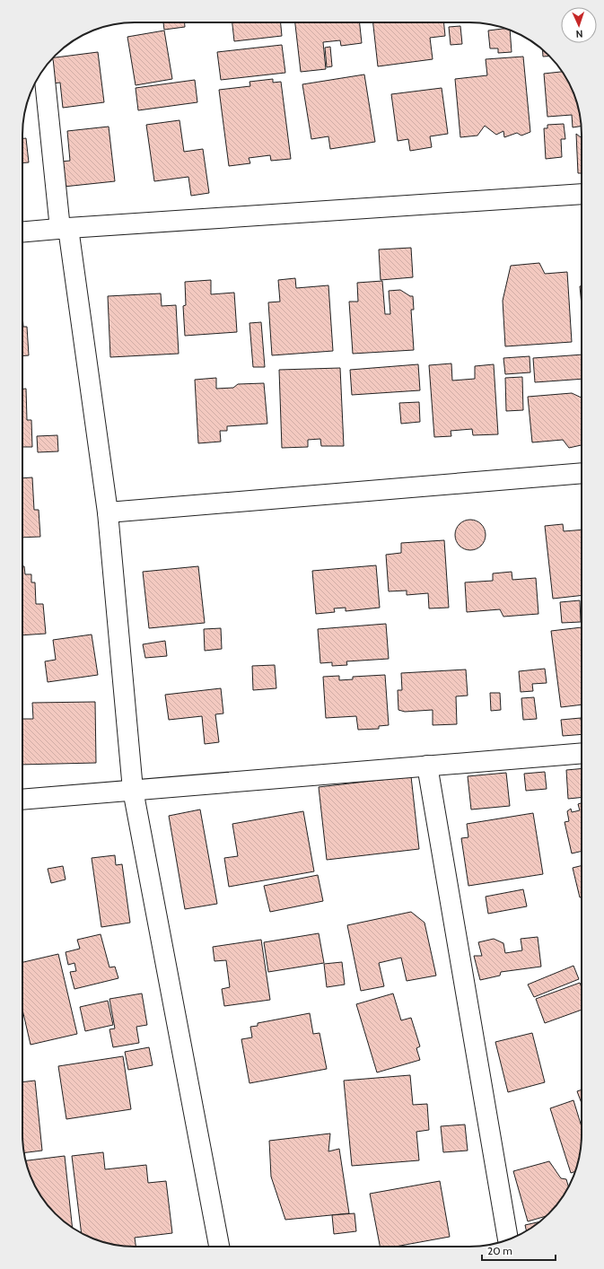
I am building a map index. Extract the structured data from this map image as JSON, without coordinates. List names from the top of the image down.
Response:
{
  "scale_bar": "20 m",
  "north": "bottom"
}
